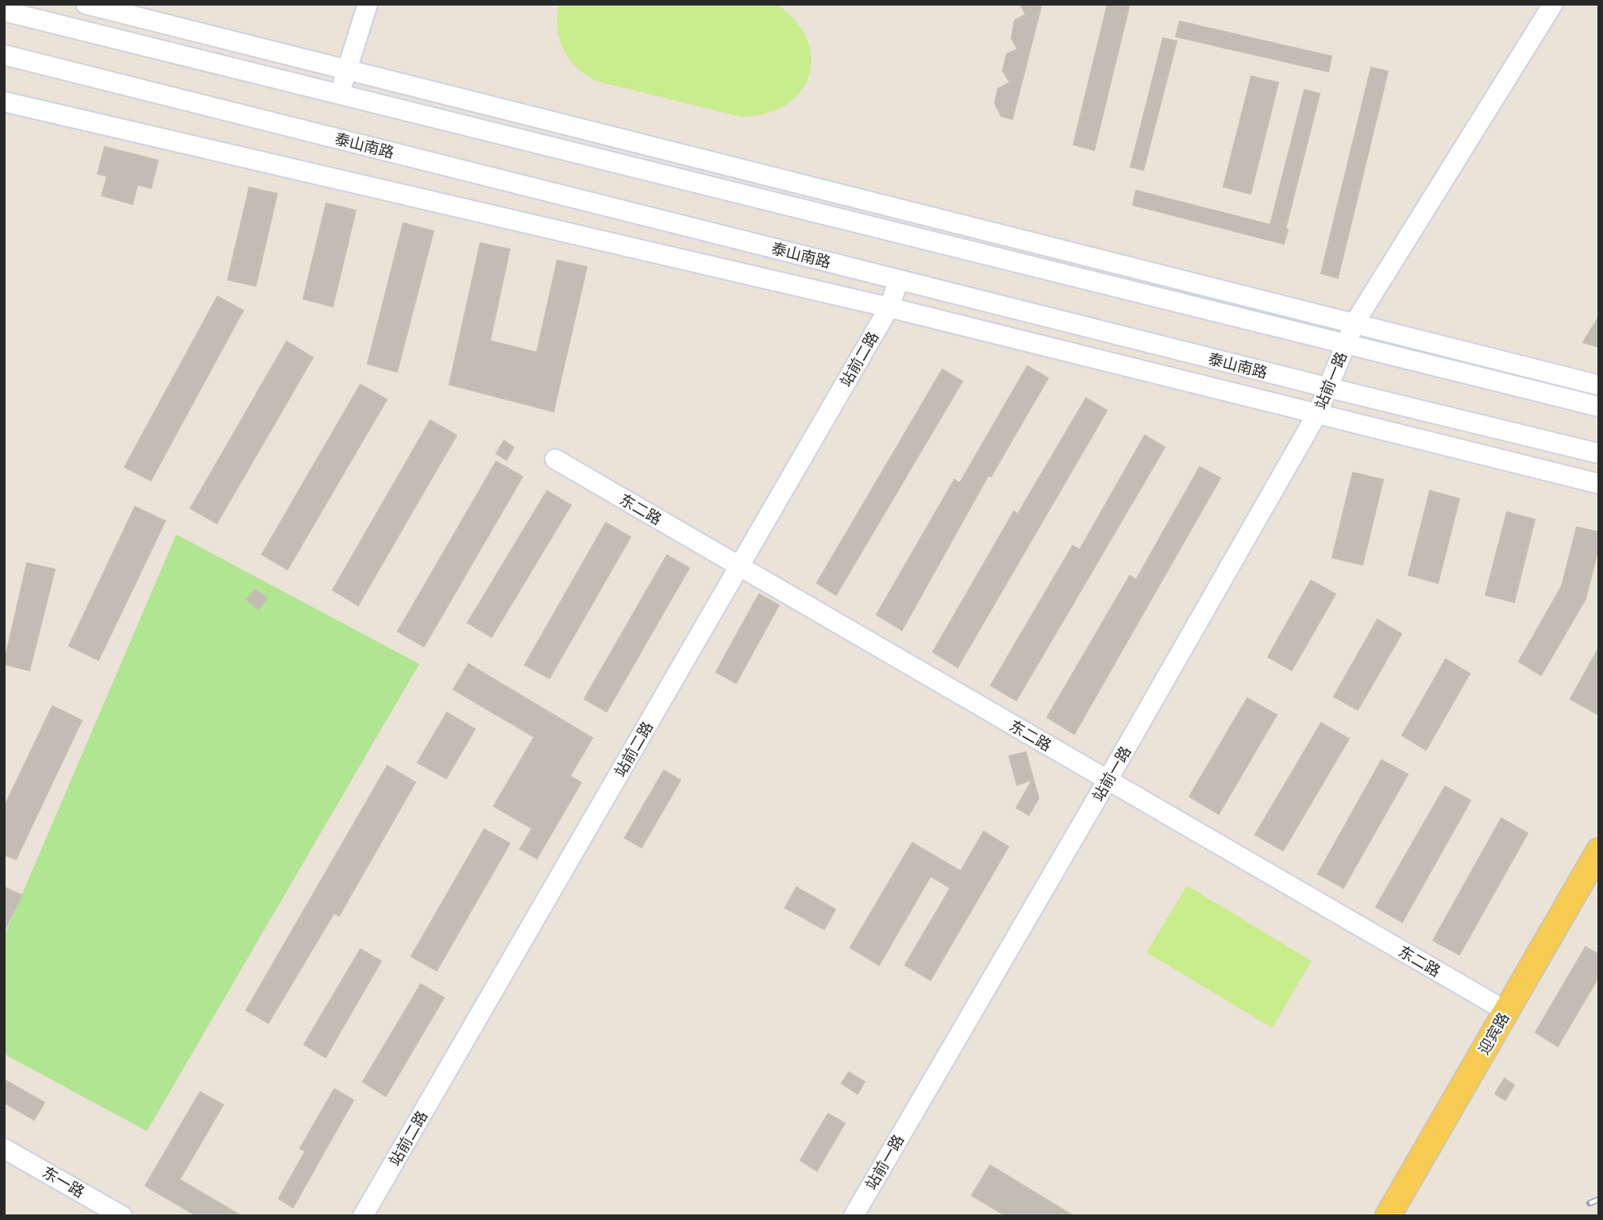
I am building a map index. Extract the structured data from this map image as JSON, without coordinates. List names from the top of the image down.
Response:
{
  "streets": {
    "main road": ["迎宾路"],
    "street": [
      "泰山南路",
      "站前二路",
      "站前一路",
      "东二路",
      "东一路"
    ]
  },
  "crossings": [
    ["泰山南路", "站前二路"],
    ["泰山南路", "站前一路"],
    ["站前二路", "东二路"],
    ["站前一路", "东二路"],
    ["东二路", "迎宾路"]
  ]
}
